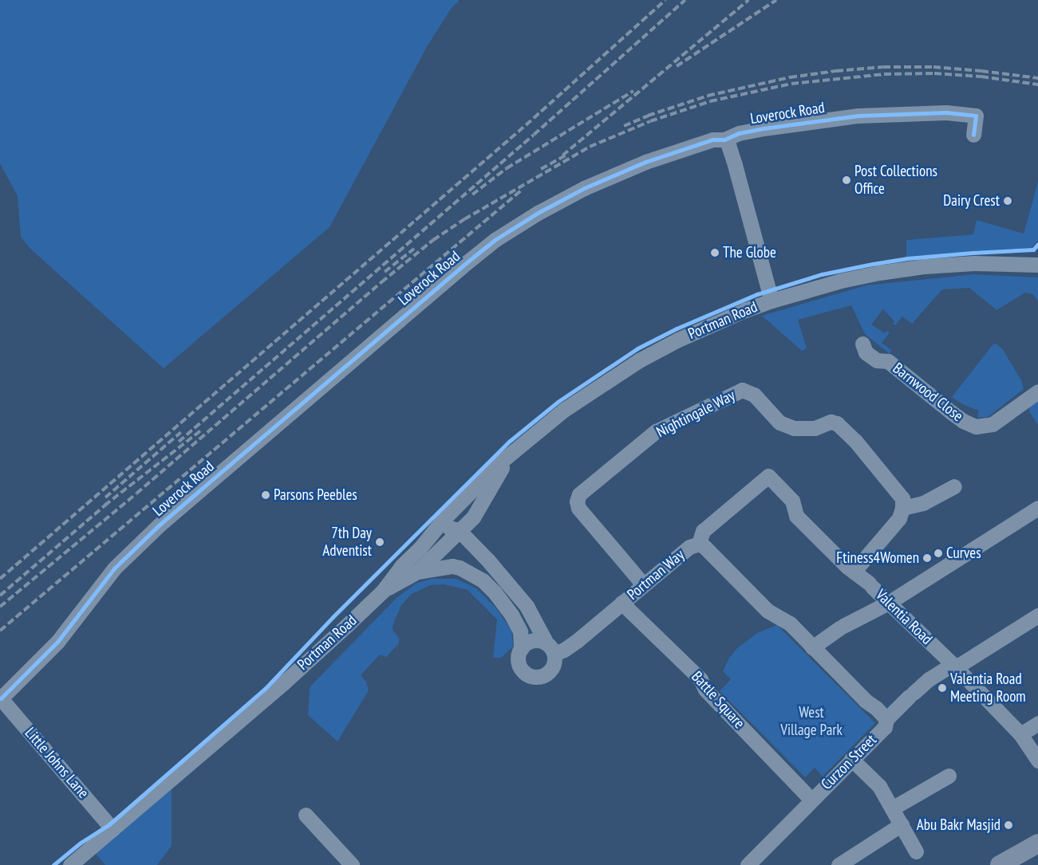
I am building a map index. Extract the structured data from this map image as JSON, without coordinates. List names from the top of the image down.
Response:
{
  "streets": {
    "street": [
      "Loverock Road",
      "Portman Road",
      "Barnwood Close",
      "Nightingale Way",
      "Portman Way",
      "Valentia Road",
      "Battle Square",
      "Curzon Street",
      "Little Johns Lane"
    ]
  },
  "crossings": [
    ["Loverock Road", "Little Johns Lane"],
    ["Portman Road", "Little Johns Lane"],
    ["Nightingale Way", "Portman Way"],
    ["Portman Way", "Valentia Road"],
    ["Portman Way", "Battle Square"],
    ["Valentia Road", "Curzon Street"],
    ["Battle Square", "Curzon Street"]
  ],
  "parks": ["West Village Park"],
  "places": [
    "Post Collections Office",
    "Dairy Crest",
    "The Globe",
    "Parsons Peebles",
    "7th Day Adventist",
    "Curves",
    "Ftiness4Women",
    "Valentia Road Meeting Room",
    "Abu Bakr Masjid"
  ]
}
